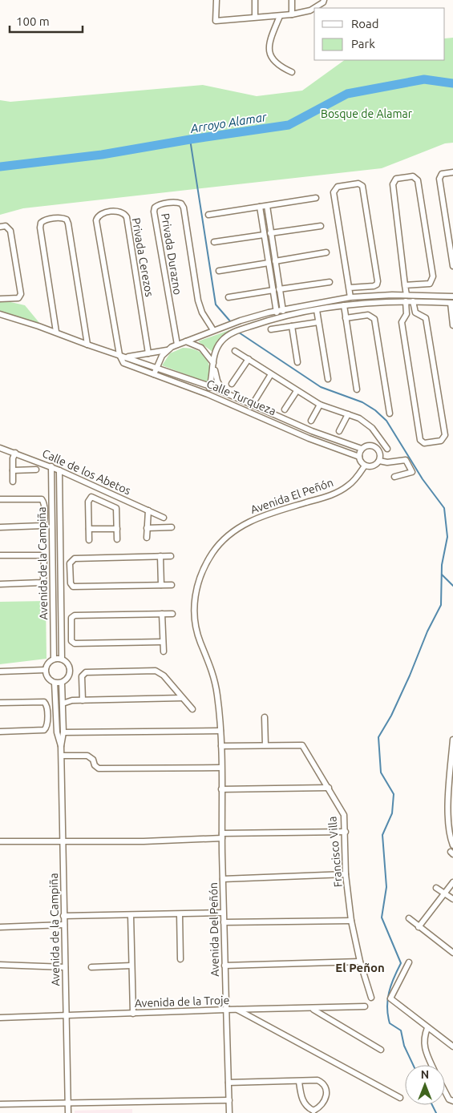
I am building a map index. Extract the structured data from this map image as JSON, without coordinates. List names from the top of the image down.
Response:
{
  "streets": {
    "street": [
      "Privada Durazno",
      "Privada Cerezos",
      "Calle Turqueza",
      "Calle de los Abetos",
      "Avenida El Peñón",
      "Avenida de la Campiña",
      "Francisco Villa",
      "Avenida Del Peñón",
      "Avenida de la Troje"
    ]
  },
  "crossings": [
    ["Privada Cerezos", "Calle Turqueza"],
    ["Calle Turqueza", "Avenida El Peñón"],
    ["Calle de los Abetos", "Avenida de la Campiña"],
    ["Avenida El Peñón", "Francisco Villa"],
    ["Avenida El Peñón", "Avenida Del Peñón"],
    ["Avenida de la Campiña", "Avenida de la Troje"],
    ["Francisco Villa", "Avenida Del Peñón"],
    ["Avenida Del Peñón", "Avenida de la Troje"]
  ],
  "districts": ["El Peñon"],
  "water": ["Arroyo Alamar"],
  "parks": ["Bosque de Alamar"],
  "legend": ["Road", "Park"],
  "scale_bar": "100 m",
  "north": "top"
}
